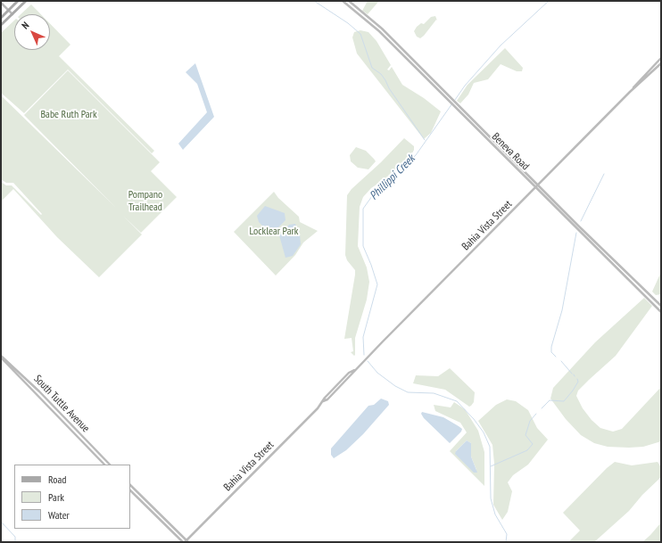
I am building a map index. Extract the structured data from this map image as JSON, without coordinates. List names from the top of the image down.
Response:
{
  "streets": {
    "main road": ["Beneva Road", "Bahia Vista Street", "South Tuttle Avenue"]
  },
  "crossings": [
    ["Beneva Road", "Bahia Vista Street"]
  ],
  "water": ["Phillippi Creek"],
  "parks": ["Babe Ruth Park", "Pompano Trailhead", "Locklear Park"],
  "legend": ["Road", "Park", "Water"],
  "north": "top left"
}
